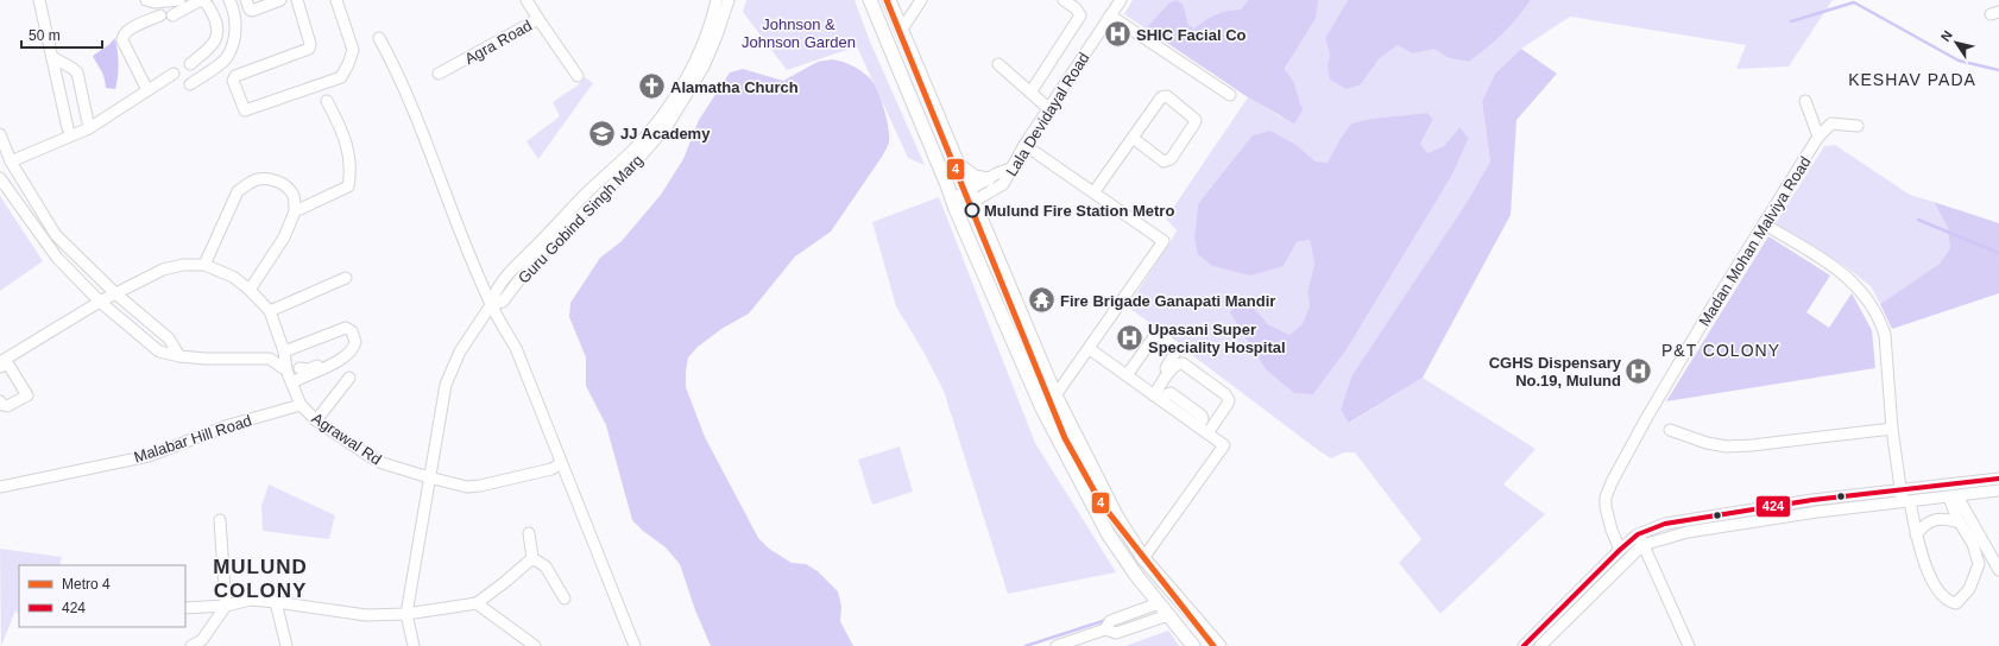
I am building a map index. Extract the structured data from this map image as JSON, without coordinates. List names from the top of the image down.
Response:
{
  "streets": {
    "street": [
      "Agra Road",
      "Lala Devidayal Road",
      "Guru Gobind Singh Marg",
      "Madan Mohan Malviya Road",
      "Malabar Hill Road",
      "Agrawal Rd"
    ]
  },
  "crossings": [
    ["Guru Gobind Singh Marg", "Agrawal Rd"],
    ["Malabar Hill Road", "Agrawal Rd"]
  ],
  "districts": ["KESHAV PADA", "P&T COLONY", "MULUND COLONY"],
  "parks": ["Johnson & Johnson Garden"],
  "places": {
    "hospital": ["SHIC Facial Co", "Upasani Super Speciality Hospital", "CGHS Dispensary No.19, Mulund"],
    "church": ["Alamatha Church"],
    "school or university": ["JJ Academy"],
    "other": ["Mulund Fire Station Metro"],
    "temple": ["Fire Brigade Ganapati Mandir"]
  },
  "lines": ["metro line 4", "transit line 424"],
  "legend": ["Metro 4", "424"],
  "scale_bar": "50 m",
  "north": "top left"
}
